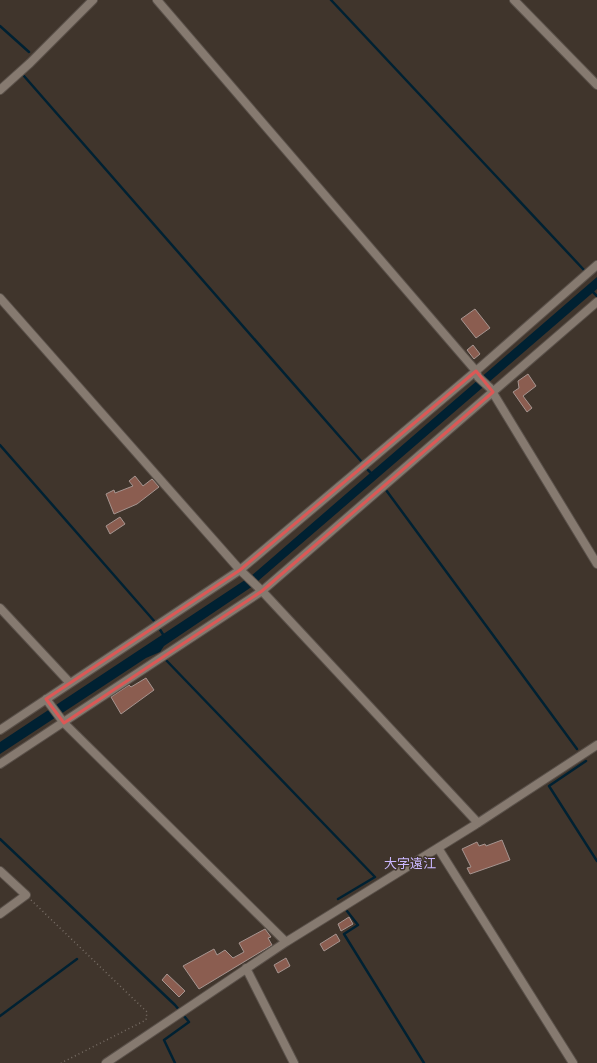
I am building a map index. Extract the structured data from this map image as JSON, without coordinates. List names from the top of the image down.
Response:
{
  "districts": ["大字遠江"]
}
